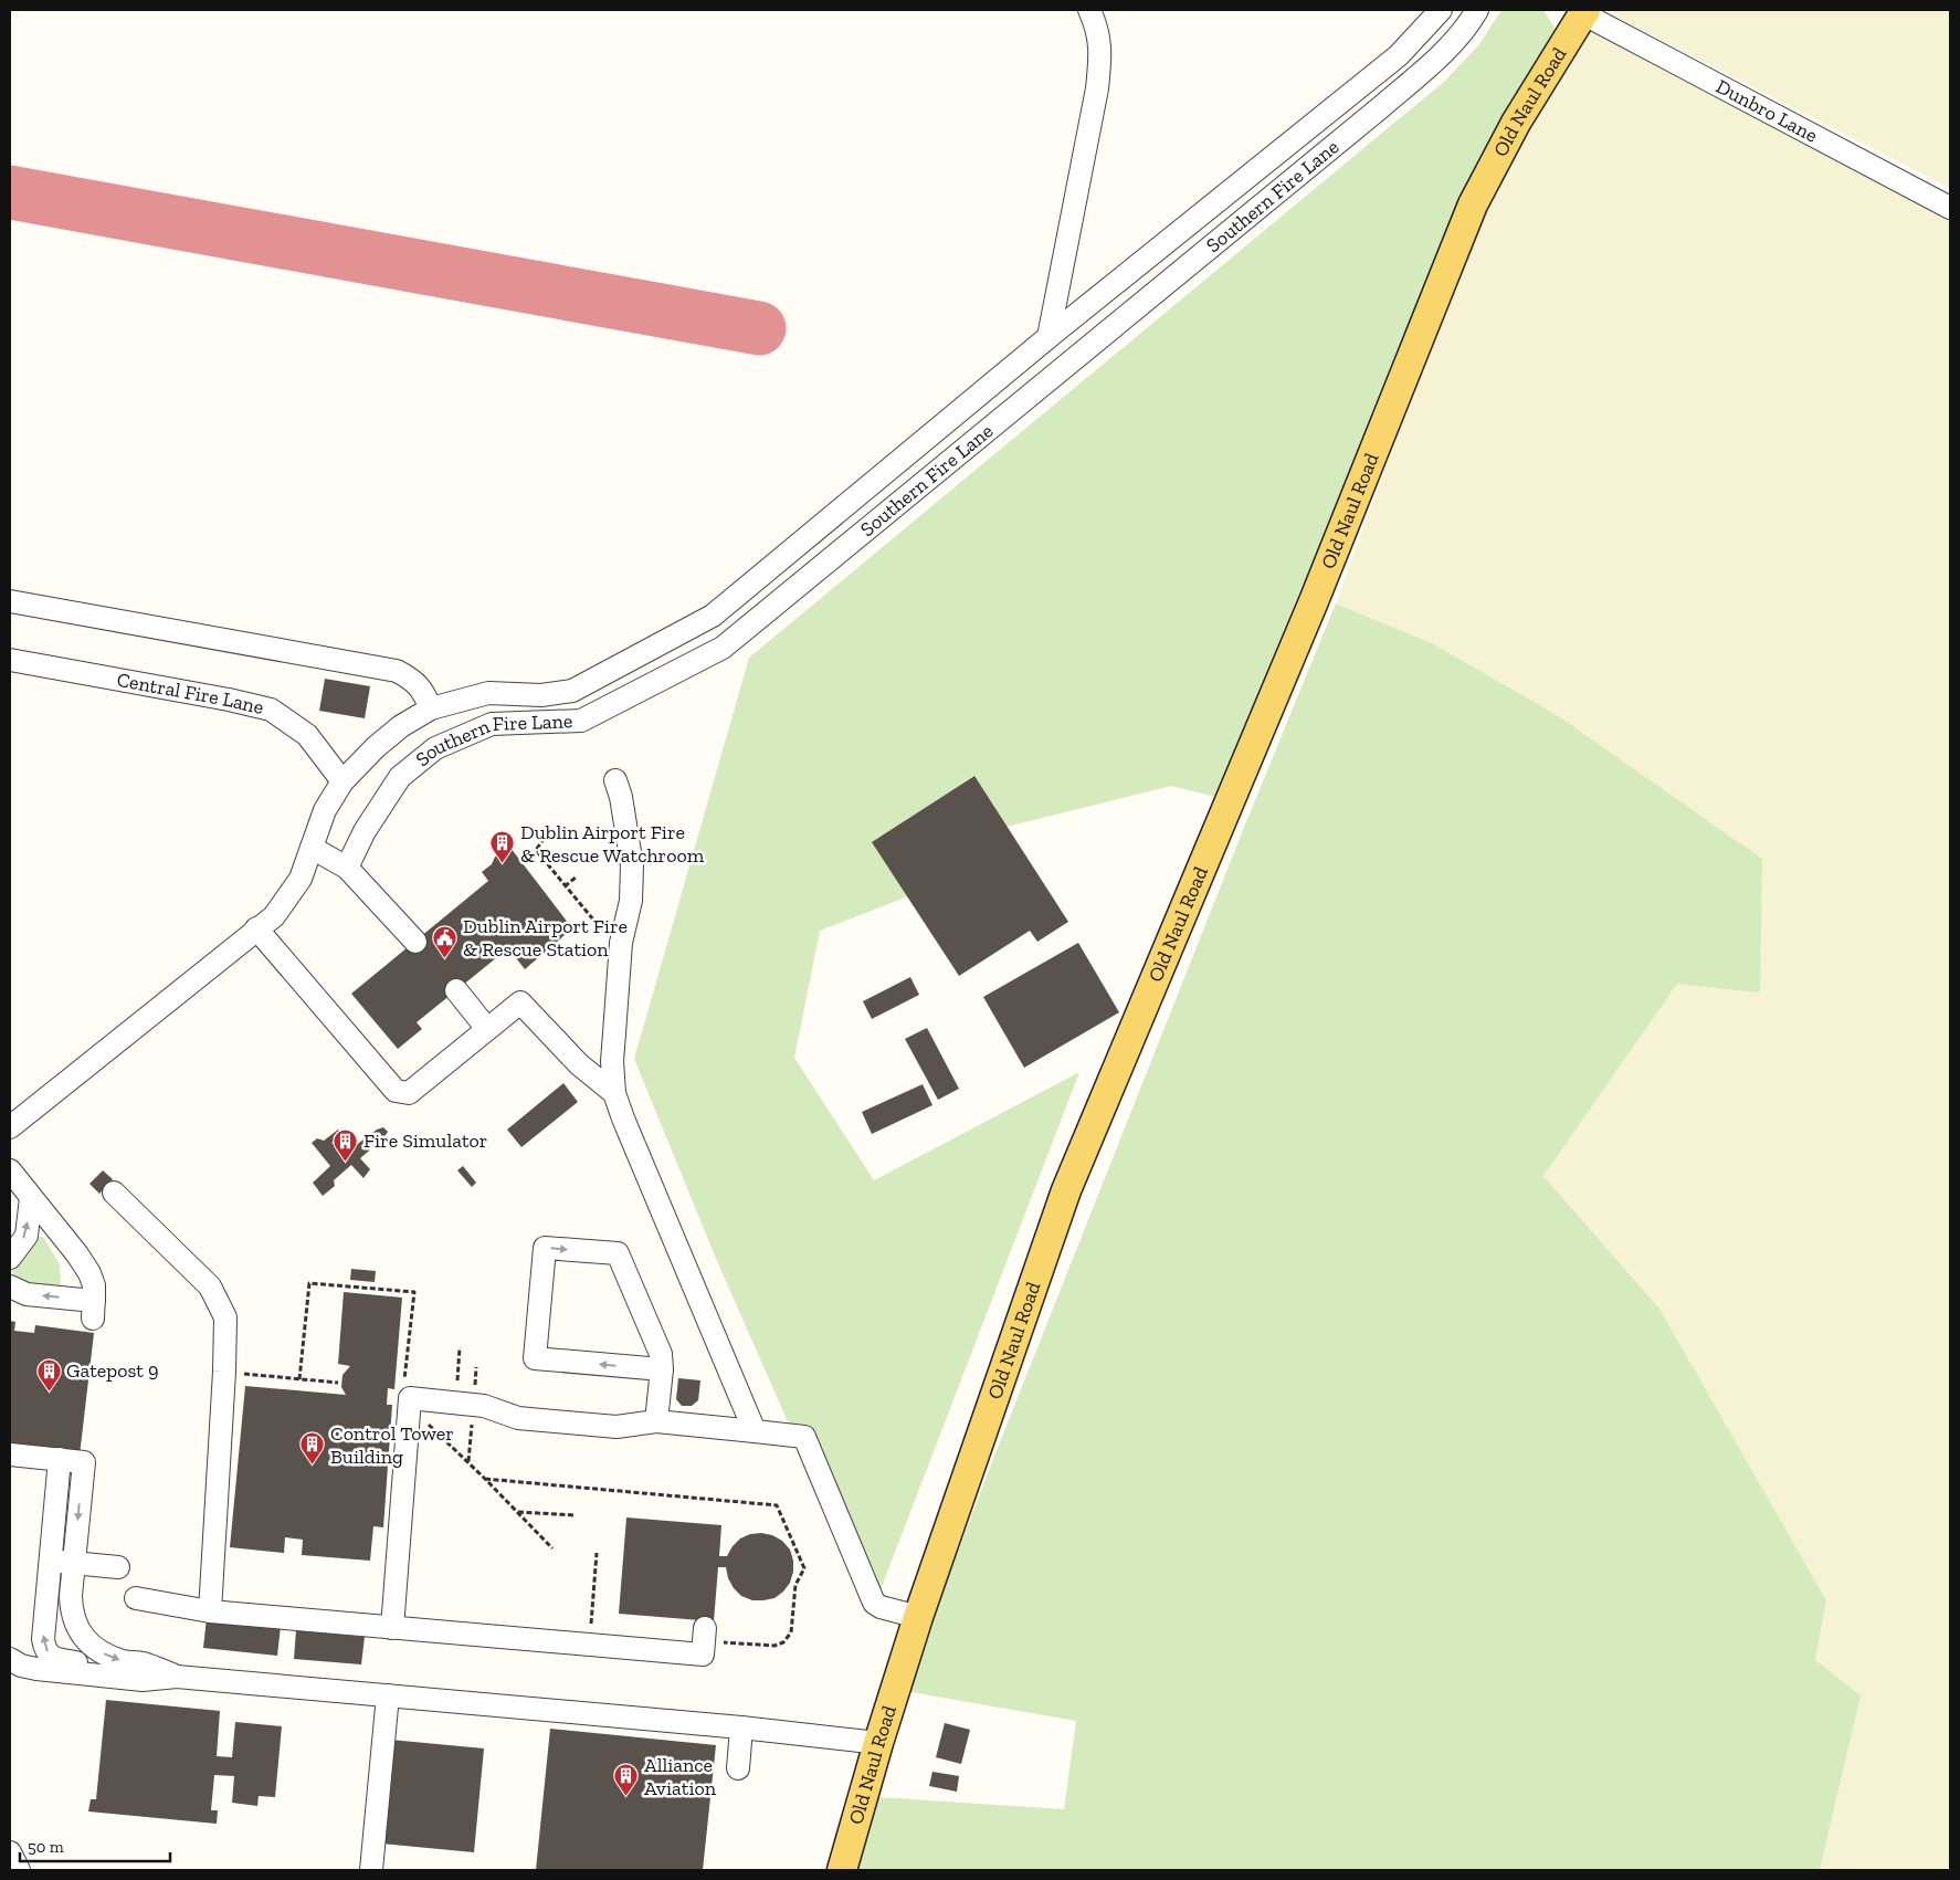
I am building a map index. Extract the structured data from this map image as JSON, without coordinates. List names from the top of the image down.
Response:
{
  "streets": {
    "main road": ["Old Naul Road"],
    "street": ["Dunbro Lane", "Southern Fire Lane", "Central Fire Lane"]
  },
  "crossings": [
    ["Old Naul Road", "Dunbro Lane"]
  ],
  "places": {
    "building": [
      "Dublin Airport Fire & Rescue Watchroom",
      "Fire Simulator",
      "Gatepost 9",
      "Control Tower Building",
      "Alliance Aviation"
    ],
    "public building": ["Dublin Airport Fire & Rescue Station"]
  },
  "scale_bar": "50 m"
}
